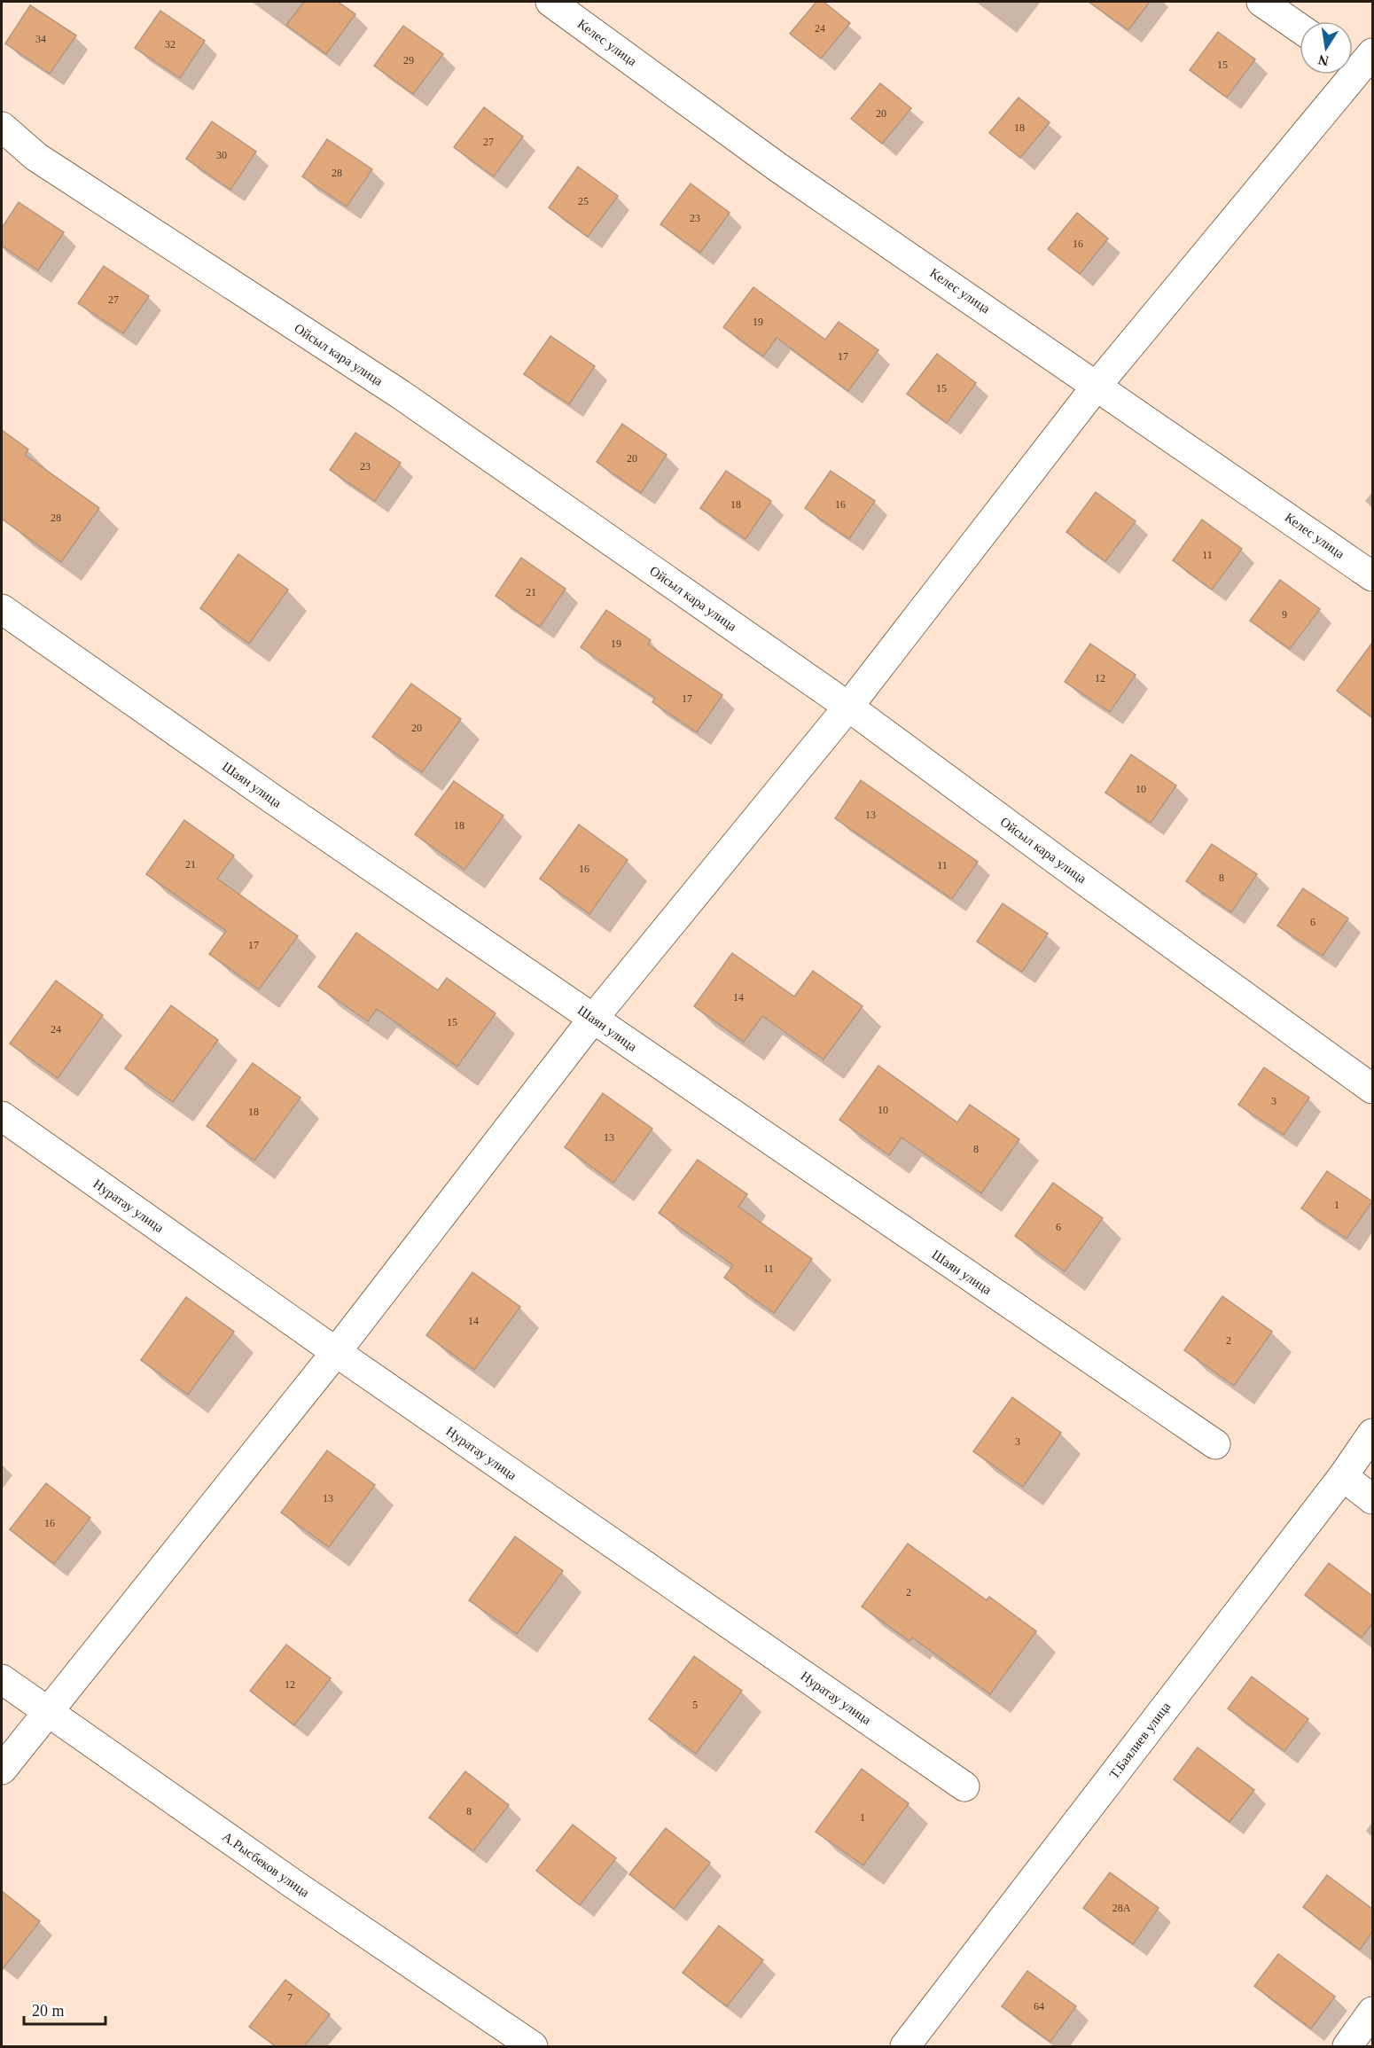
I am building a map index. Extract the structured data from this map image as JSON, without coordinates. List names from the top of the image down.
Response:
{
  "streets": {
    "street": [
      "Келес улица",
      "Ойсыл кара улица",
      "Шаян улица",
      "Нуратау улица",
      "Т.Баялиев улица",
      "А.Рысбеков улица"
    ]
  },
  "house_numbers": [
    "24",
    "34",
    "32",
    "29",
    "15",
    "20",
    "18",
    "27",
    "30",
    "28",
    "25",
    "23",
    "16",
    "27",
    "19",
    "17",
    "15",
    "20",
    "23",
    "18",
    "16",
    "28",
    "11",
    "21",
    "9",
    "19",
    "12",
    "17",
    "20",
    "10",
    "13",
    "18",
    "21",
    "11",
    "16",
    "8",
    "6",
    "17",
    "14",
    "15",
    "24",
    "3",
    "10",
    "18",
    "13",
    "8",
    "1",
    "6",
    "11",
    "14",
    "2",
    "3",
    "13",
    "16",
    "2",
    "12",
    "5",
    "8",
    "1",
    "28А",
    "7",
    "64"
  ],
  "scale_bar": "20 m",
  "north": "bottom"
}
